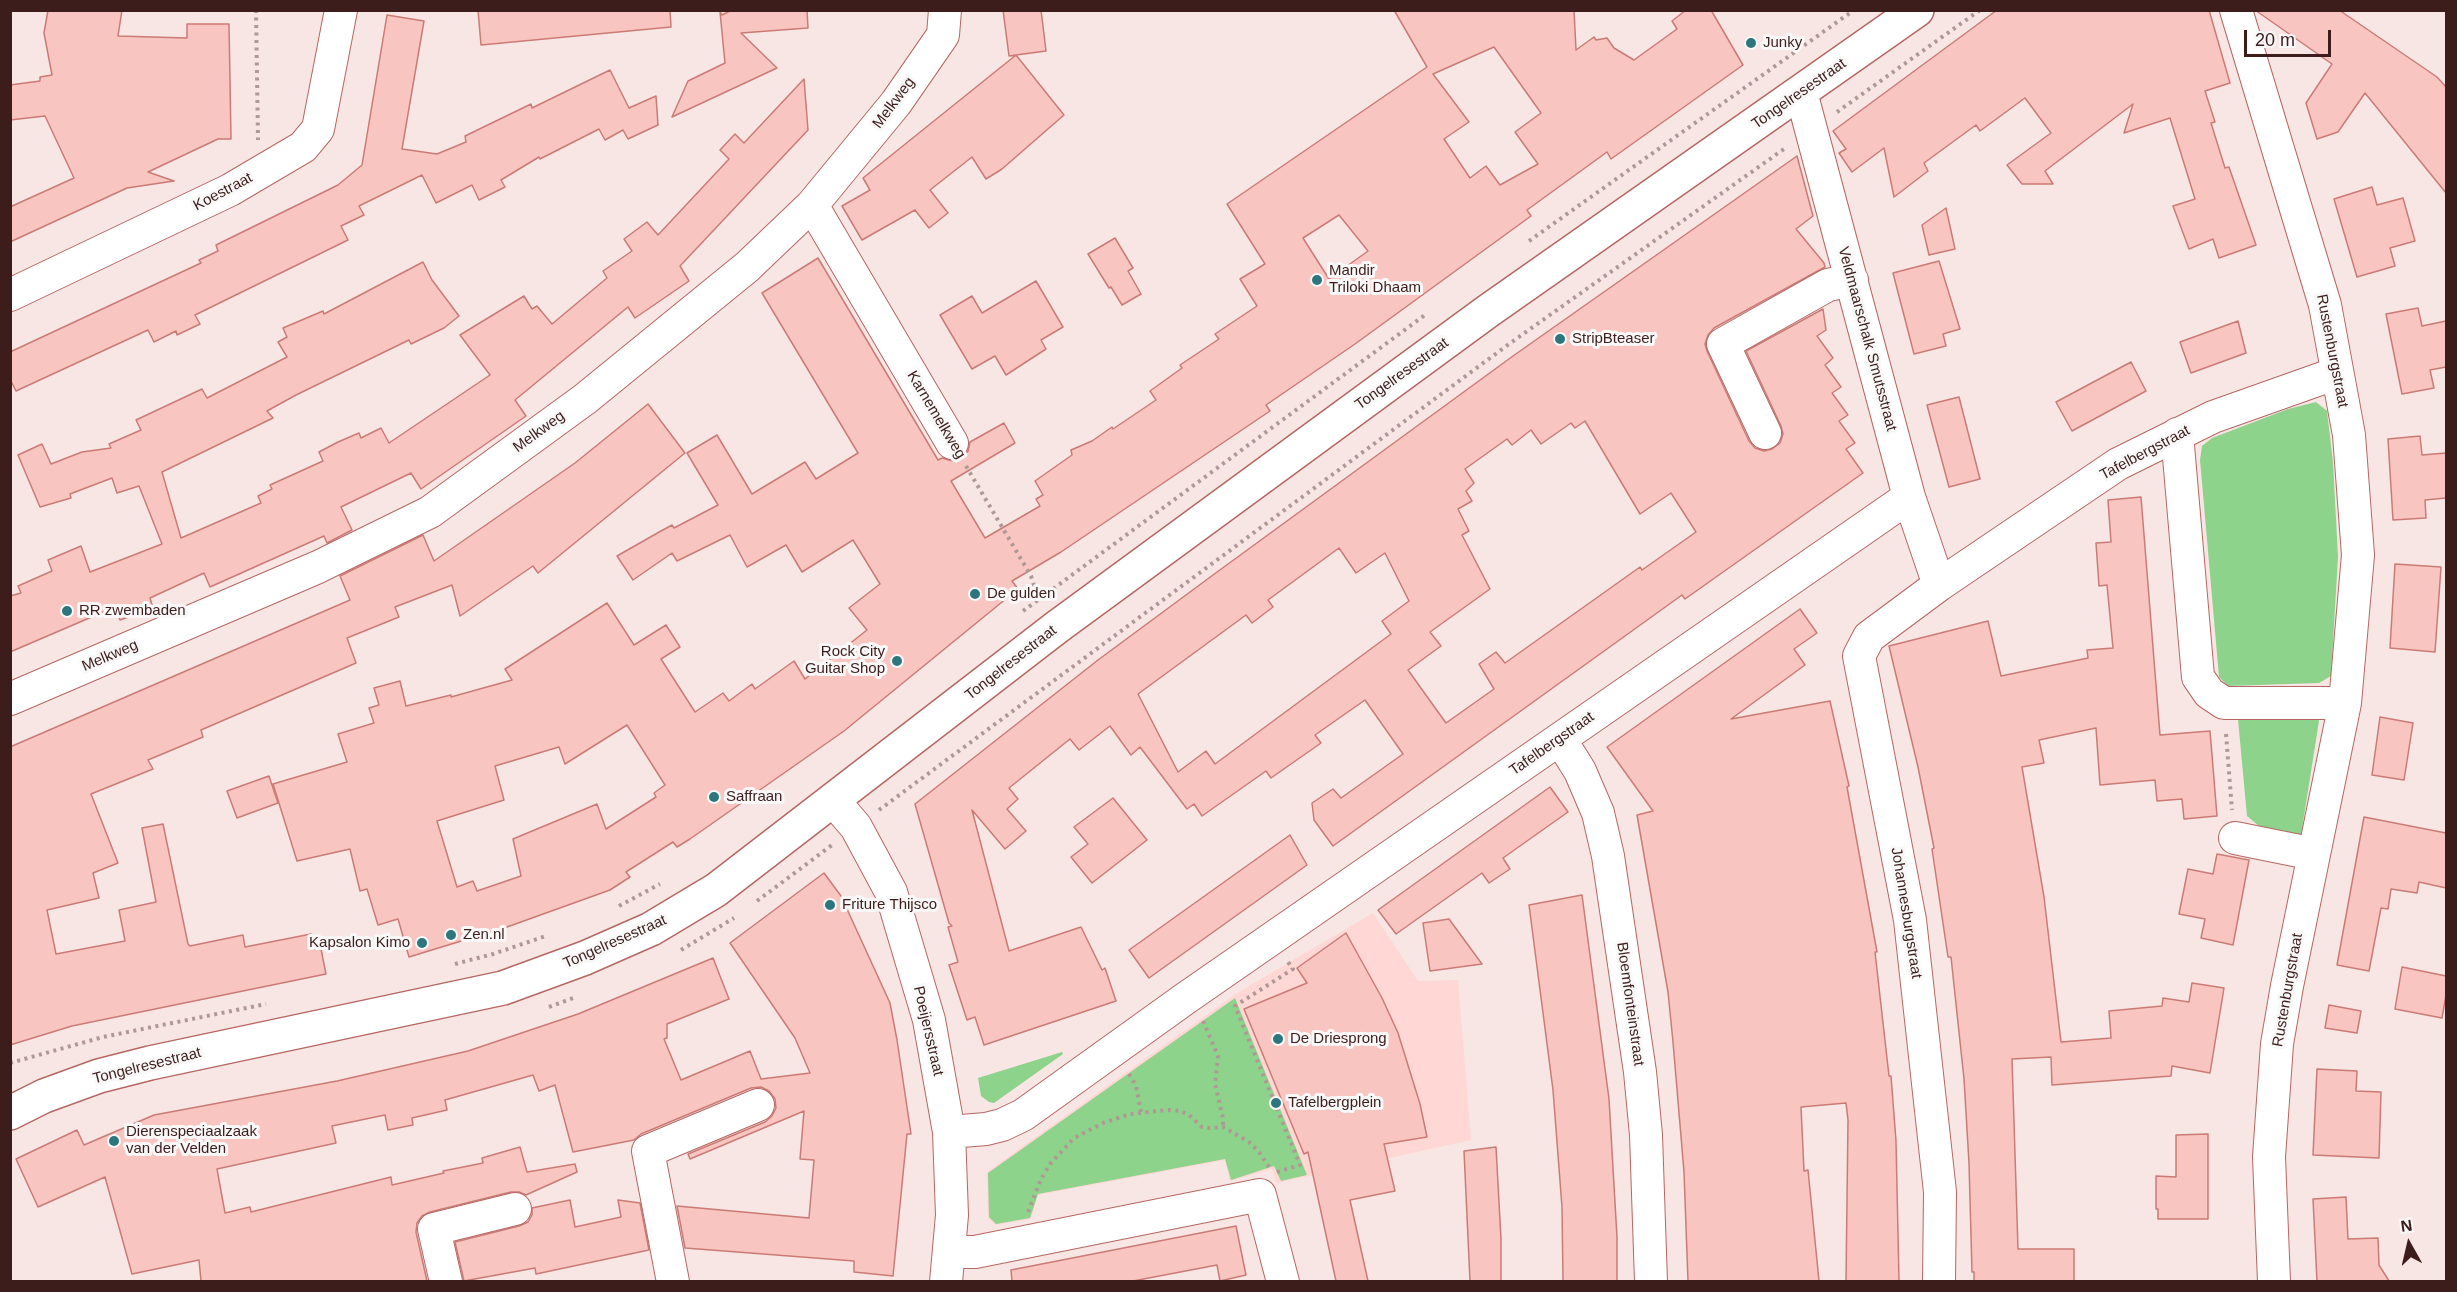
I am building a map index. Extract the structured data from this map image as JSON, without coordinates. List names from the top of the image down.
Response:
{
  "streets": {
    "main road": ["Tongelresestraat"],
    "street": [
      "Melkweg",
      "Koestraat",
      "Veldmaarschalk Smutsstraat",
      "Rustenburgstraat",
      "Karnemelkweg",
      "Tafelbergstraat",
      "Johannesburgstraat",
      "Bloemfonteinstraat",
      "Poeijersstraat"
    ]
  },
  "crossings": [
    ["Tongelresestraat", "Veldmaarschalk Smutsstraat"],
    ["Tongelresestraat", "Karnemelkweg"],
    ["Tongelresestraat", "Poeijersstraat"],
    ["Melkweg", "Karnemelkweg"],
    ["Veldmaarschalk Smutsstraat", "Tafelbergstraat"],
    ["Veldmaarschalk Smutsstraat", "Johannesburgstraat"],
    ["Rustenburgstraat", "Tafelbergstraat"],
    ["Tafelbergstraat", "Johannesburgstraat"],
    ["Tafelbergstraat", "Bloemfonteinstraat"]
  ],
  "places": [
    "Junky",
    "Mandir Triloki Dhaam",
    "StripBteaser",
    "De gulden",
    "RR zwembaden",
    "Rock City Guitar Shop",
    "Saffraan",
    "Friture Thijsco",
    "Zen.nl",
    "Kapsalon Kimo",
    "De Driesprong",
    "Tafelbergplein",
    "Dierenspeciaalzaak van der Velden"
  ],
  "scale_bar": "20 m",
  "north": "top"
}
